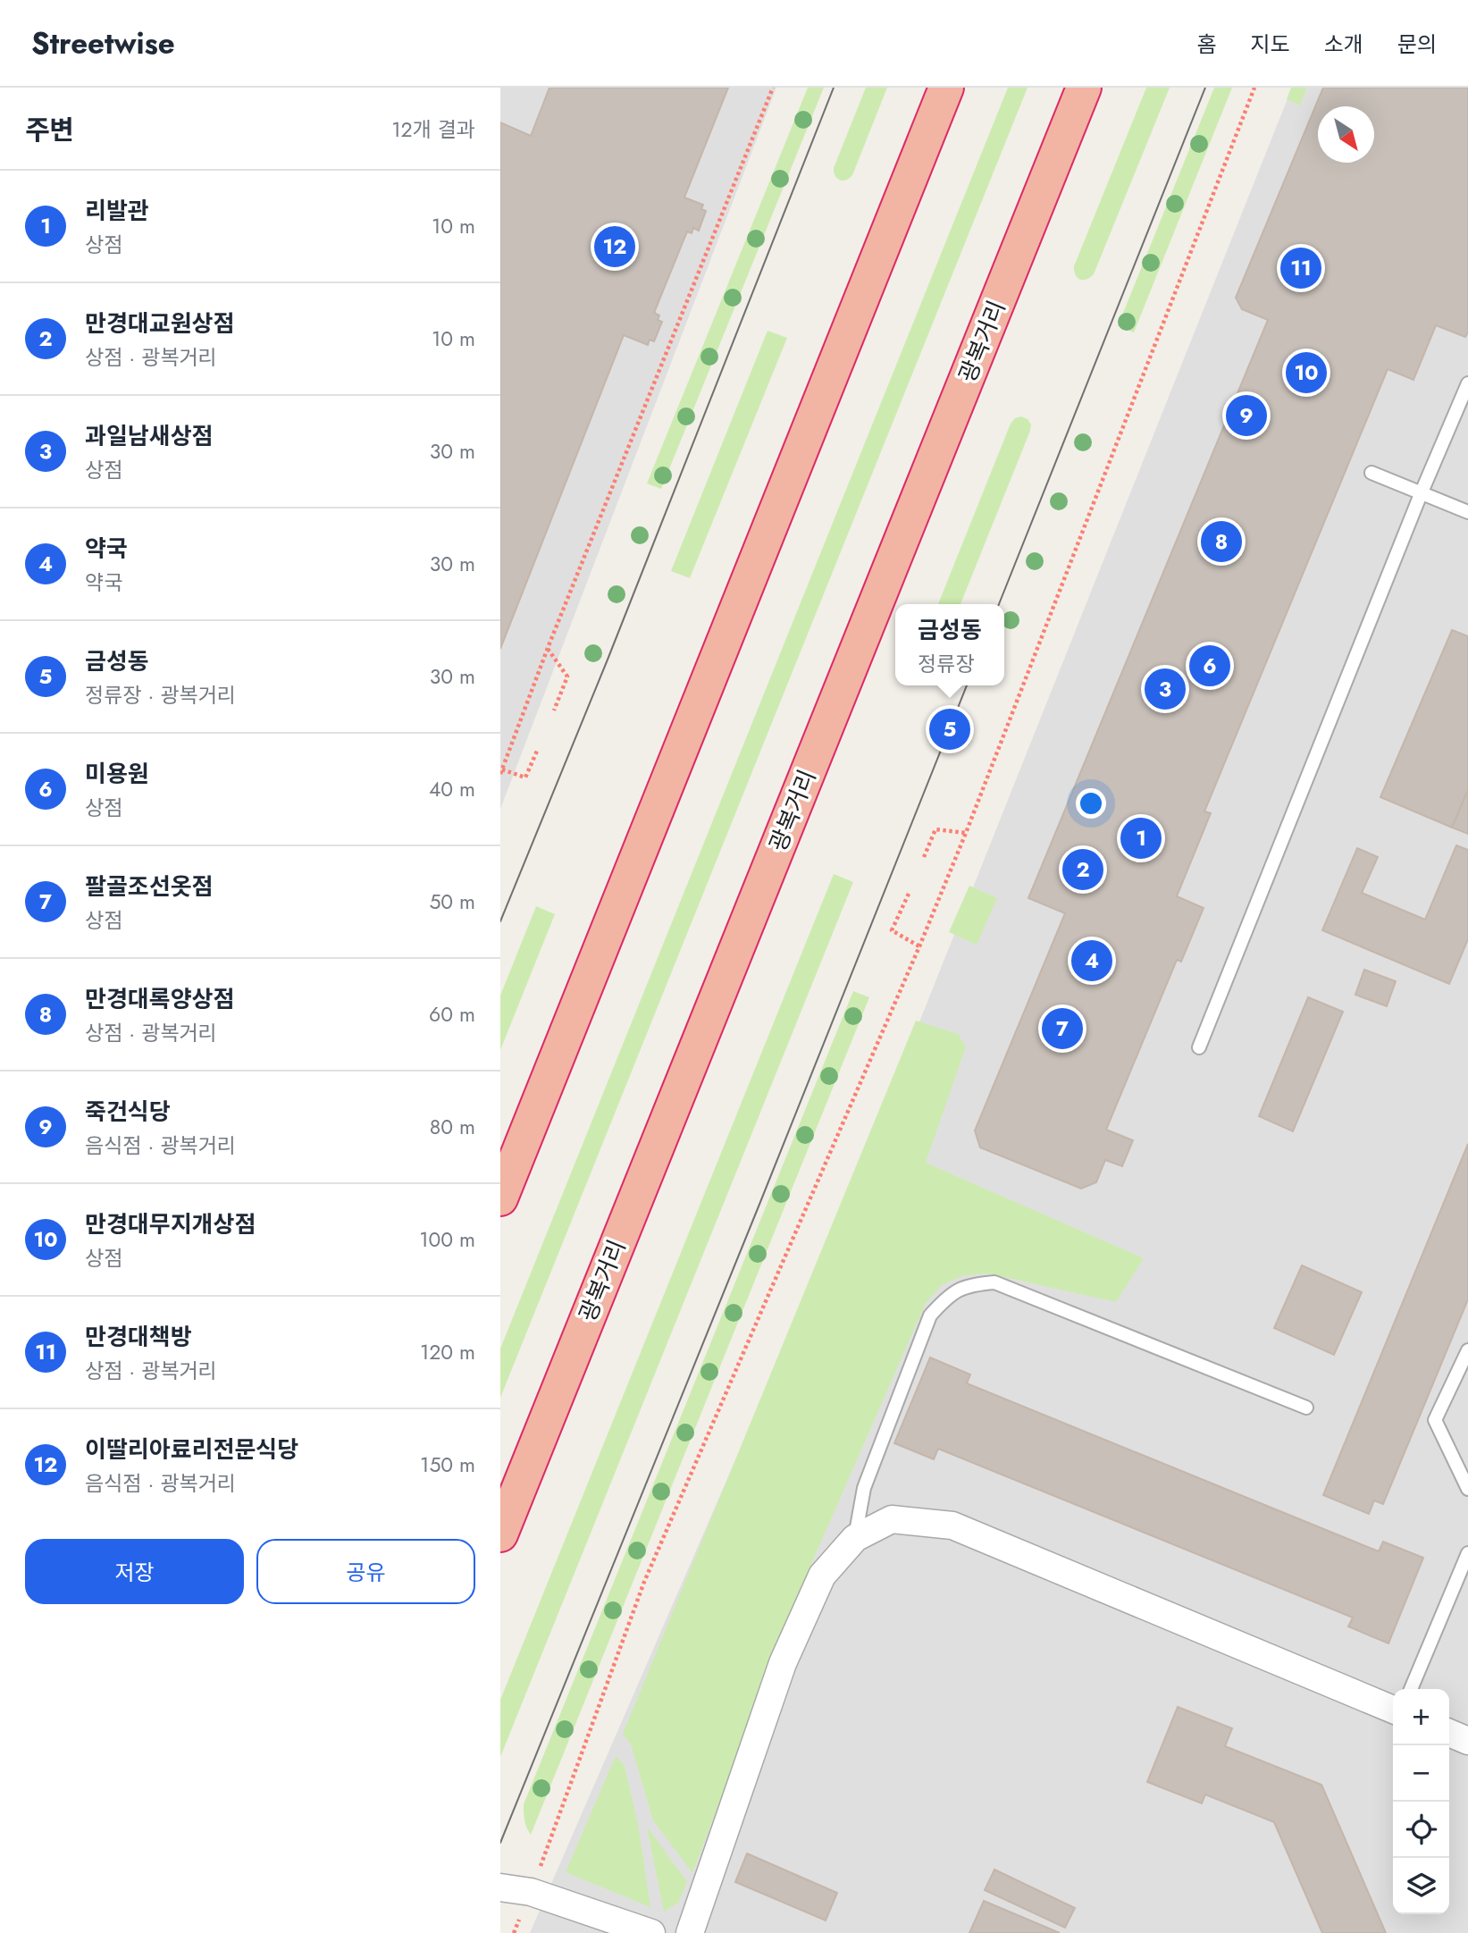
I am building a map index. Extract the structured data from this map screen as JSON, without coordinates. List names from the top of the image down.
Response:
{
  "streets": {
    "highway": ["광복거리"]
  },
  "north": "bottom right",
  "page": {
    "header": "Streetwise",
    "nav": [
      "홈",
      "지도",
      "소개",
      "문의"
    ],
    "heading": ["주변", "12개 결과"],
    "list": [
      {
        "mark": "1",
        "name": "리발관",
        "note": "상점",
        "value": "10 m"
      },
      {
        "mark": "2",
        "name": "만경대교원상점",
        "note": "상점 · 광복거리",
        "value": "10 m"
      },
      {
        "mark": "3",
        "name": "과일남새상점",
        "note": "상점",
        "value": "30 m"
      },
      {
        "mark": "4",
        "name": "약국",
        "note": "약국",
        "value": "30 m"
      },
      {
        "mark": "5",
        "name": "금성동",
        "note": "정류장 · 광복거리",
        "value": "30 m"
      },
      {
        "mark": "6",
        "name": "미용원",
        "note": "상점",
        "value": "40 m"
      },
      {
        "mark": "7",
        "name": "팔골조선옷점",
        "note": "상점",
        "value": "50 m"
      },
      {
        "mark": "8",
        "name": "만경대록양상점",
        "note": "상점 · 광복거리",
        "value": "60 m"
      },
      {
        "mark": "9",
        "name": "죽건식당",
        "note": "음식점 · 광복거리",
        "value": "80 m"
      },
      {
        "mark": "10",
        "name": "만경대무지개상점",
        "note": "상점",
        "value": "100 m"
      },
      {
        "mark": "11",
        "name": "만경대책방",
        "note": "상점 · 광복거리",
        "value": "120 m"
      },
      {
        "mark": "12",
        "name": "이딸리아료리전문식당",
        "note": "음식점 · 광복거리",
        "value": "150 m"
      }
    ],
    "pins": [
      "12",
      "11",
      "10",
      "9",
      "8",
      "6",
      "3",
      "5",
      "1",
      "2",
      "4",
      "7"
    ],
    "popup": ["금성동", "정류장"],
    "buttons": ["저장", "공유"],
    "map_buttons": ["+", "−"]
  }
}
